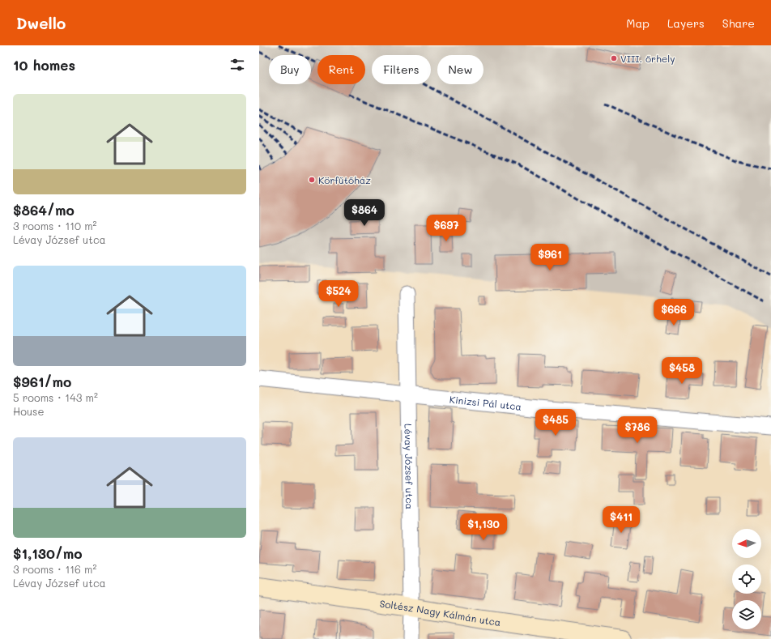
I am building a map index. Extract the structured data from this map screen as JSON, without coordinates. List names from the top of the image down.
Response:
{
  "streets": {
    "street": ["Kinizsi Pál utca", "Lévay József utca", "Soltész Nagy Kálmán utca"]
  },
  "crossings": [
    ["Kinizsi Pál utca", "Lévay József utca"],
    ["Lévay József utca", "Soltész Nagy Kálmán utca"]
  ],
  "places": ["VIII. őrhely", "Körfűtőház"],
  "north": "left",
  "page": {
    "header": "Dwello",
    "nav": ["Map", "Layers", "Share"],
    "heading": "10 homes",
    "chip": [
      "Buy",
      "Rent",
      "Filters",
      "New"
    ],
    "list": [
      {
        "name": "$864/mo",
        "note": "3 rooms · 110 m² · Lévay József utca"
      },
      {
        "name": "$961/mo",
        "note": "5 rooms · 143 m² · House"
      },
      {
        "name": "$1,130/mo",
        "note": "3 rooms · 116 m² · Lévay József utca"
      }
    ],
    "price": [
      "$864",
      "$697",
      "$961",
      "$524",
      "$666",
      "$458",
      "$485",
      "$786",
      "$411",
      "$1,130"
    ]
  }
}
